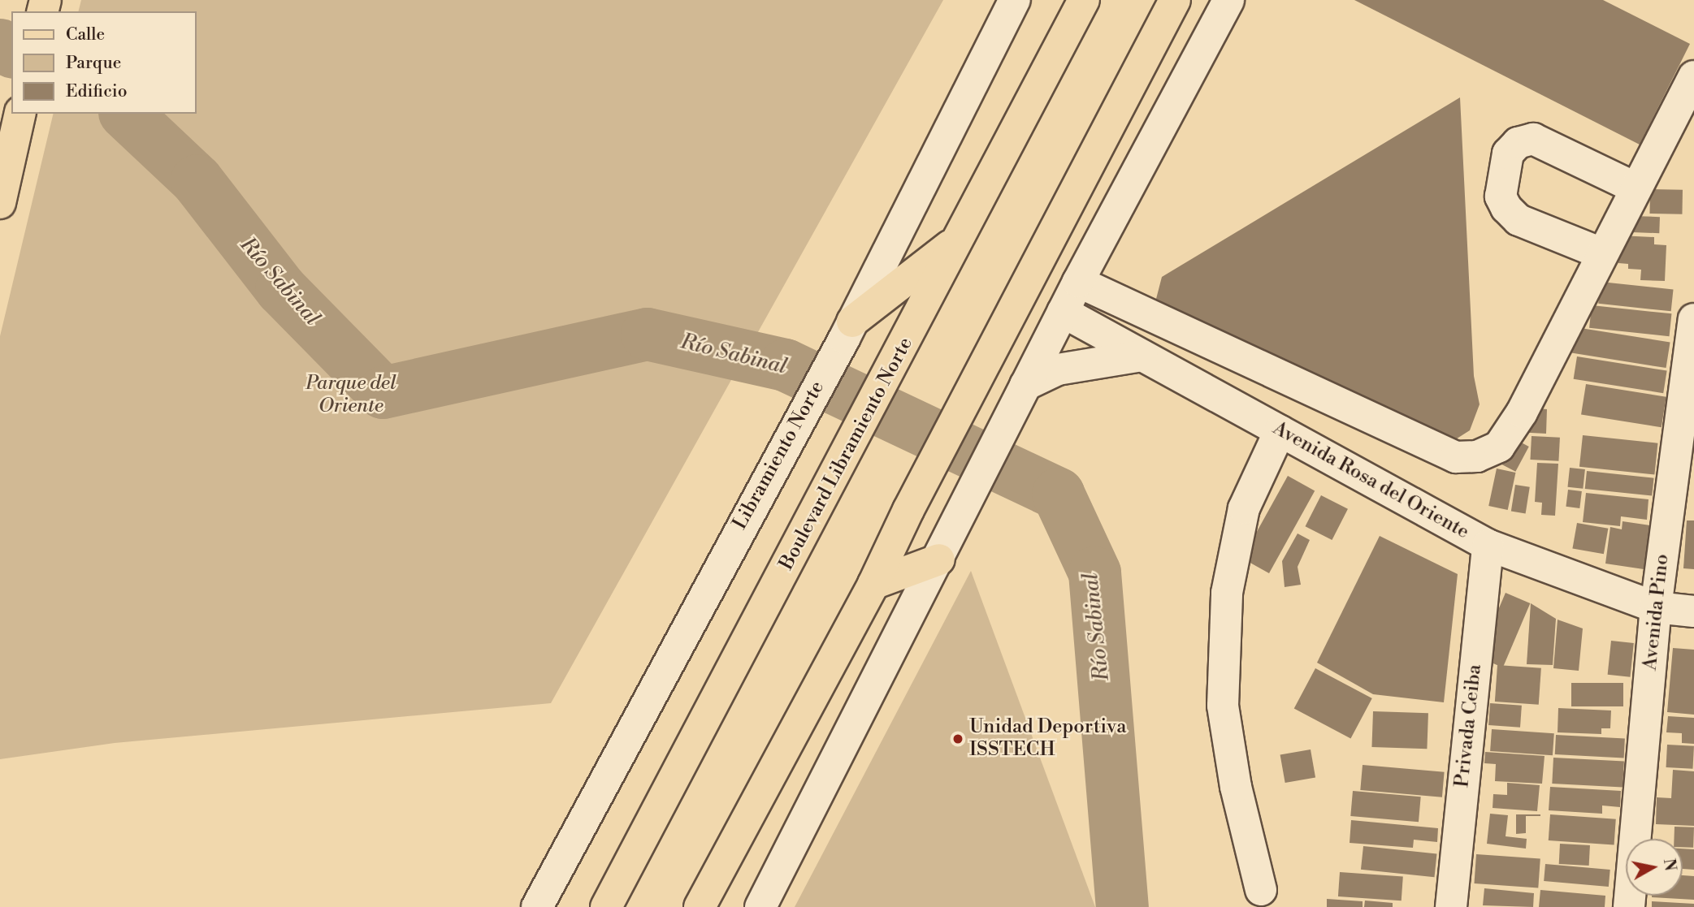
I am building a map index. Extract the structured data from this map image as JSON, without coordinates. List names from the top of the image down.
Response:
{
  "streets": {
    "main road": ["Boulevard Libramiento Norte"],
    "street": [
      "Libramiento Norte",
      "Avenida Rosa del Oriente",
      "Avenida Pino",
      "Privada Ceiba"
    ]
  },
  "crossings": [
    ["Avenida Rosa del Oriente", "Avenida Pino"],
    ["Avenida Rosa del Oriente", "Privada Ceiba"]
  ],
  "water": ["Río Sabinal"],
  "parks": ["Parque del Oriente"],
  "places": ["Unidad Deportiva ISSTECH"],
  "legend": ["Calle", "Parque", "Edificio"],
  "north": "right"
}
